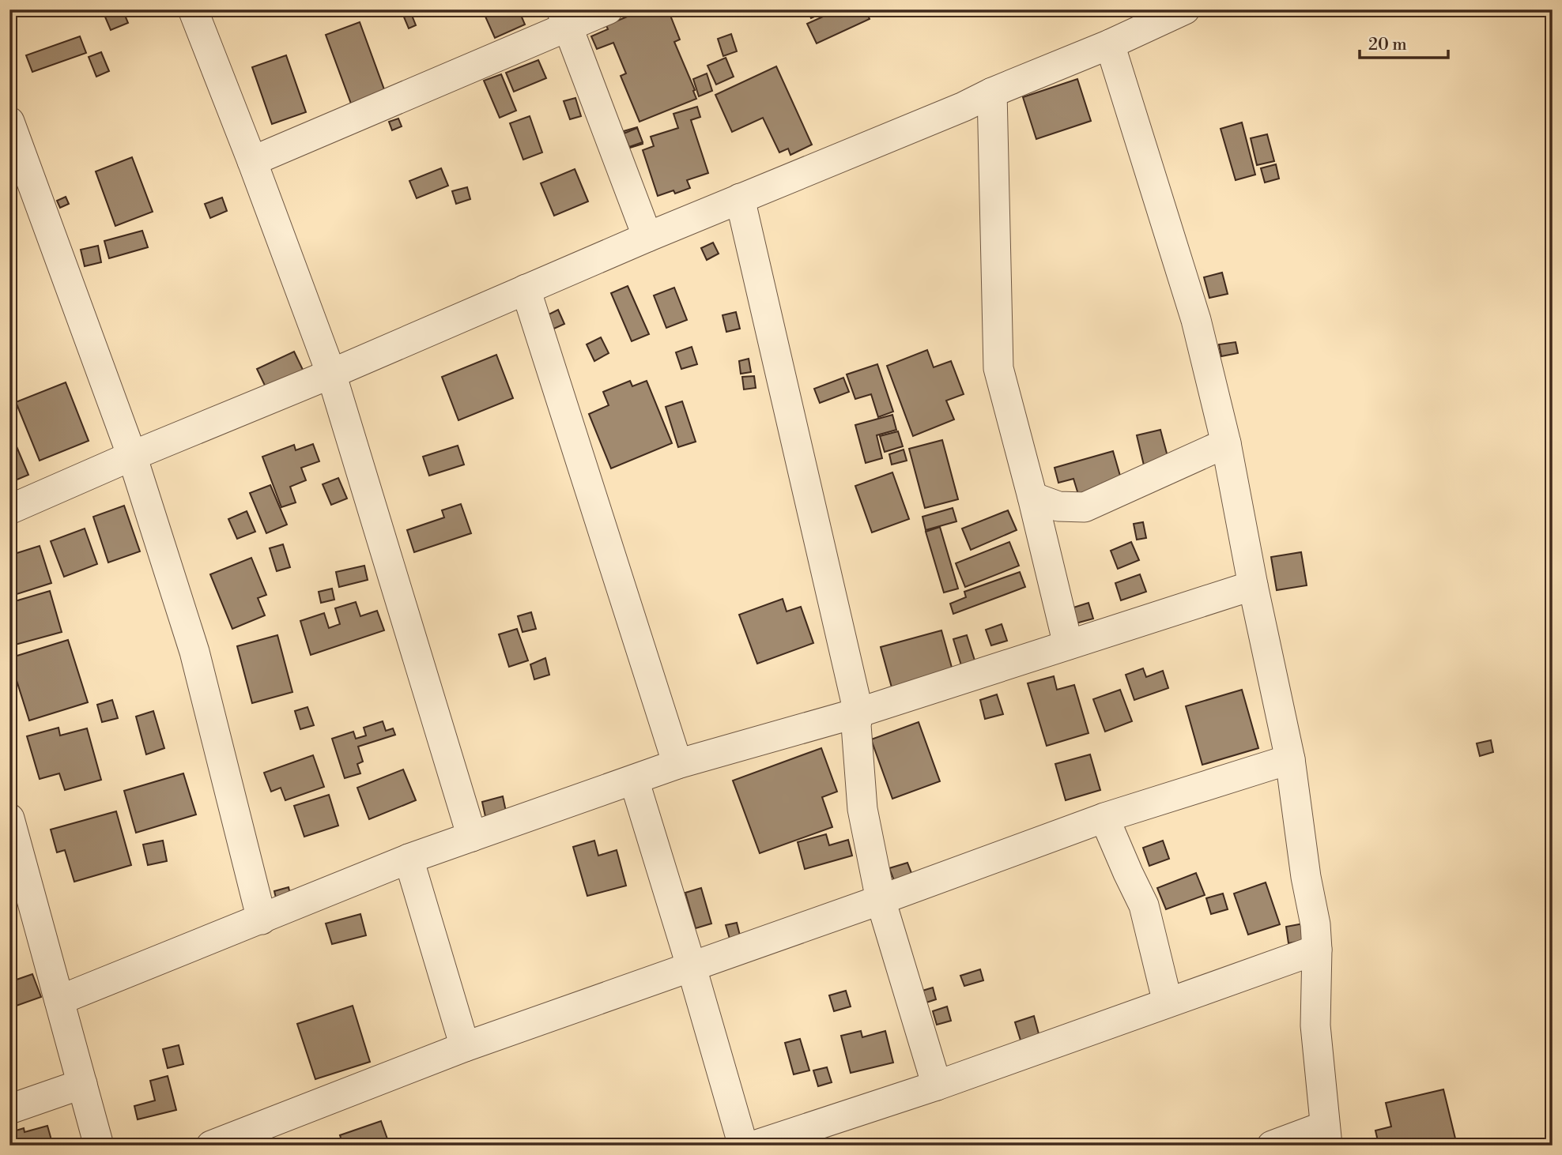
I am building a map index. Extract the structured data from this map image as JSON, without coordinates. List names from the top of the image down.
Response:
{
  "scale_bar": "20 m"
}
